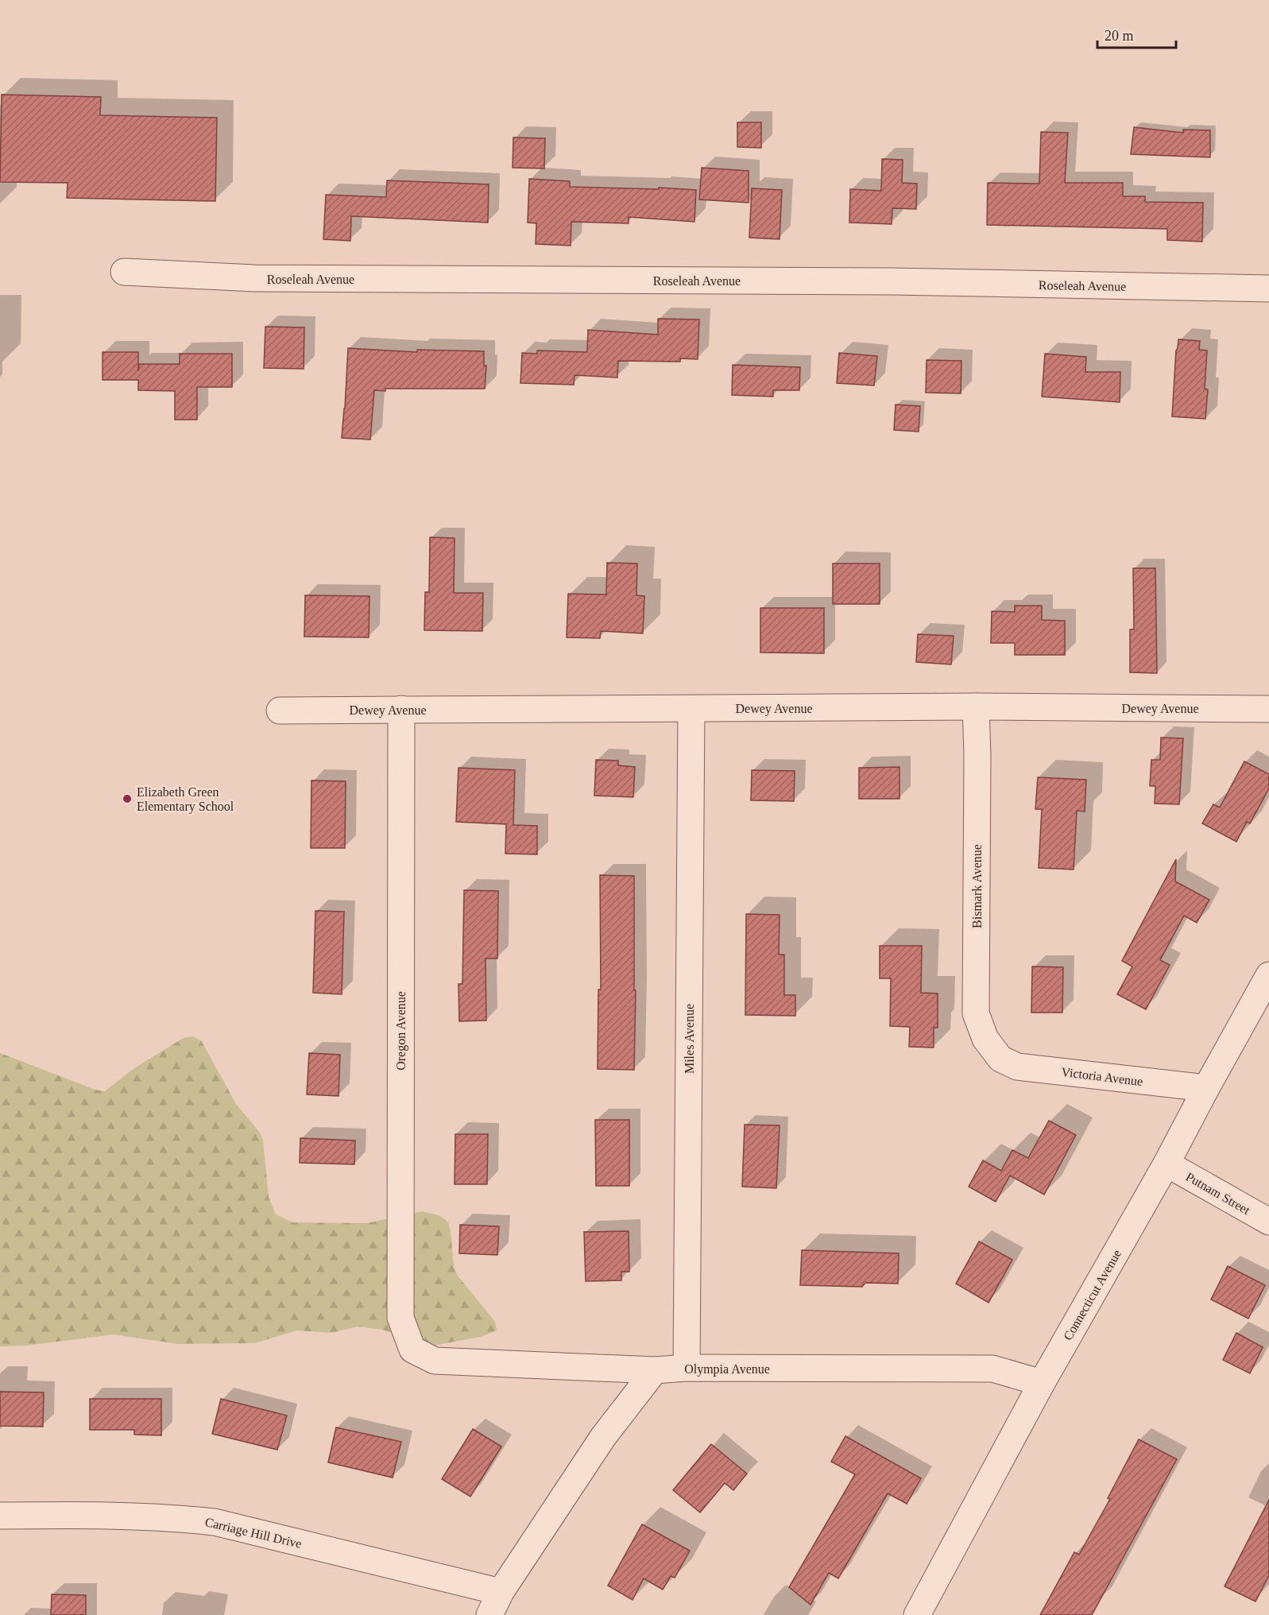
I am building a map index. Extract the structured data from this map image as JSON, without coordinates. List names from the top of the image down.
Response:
{
  "streets": {
    "street": [
      "Roseleah Avenue",
      "Dewey Avenue",
      "Bismark Avenue",
      "Oregon Avenue",
      "Miles Avenue",
      "Victoria Avenue",
      "Putnam Street",
      "Connecticut Avenue",
      "Olympia Avenue",
      "Carriage Hill Drive"
    ]
  },
  "crossings": [
    ["Dewey Avenue", "Bismark Avenue"],
    ["Dewey Avenue", "Oregon Avenue"],
    ["Dewey Avenue", "Miles Avenue"],
    ["Bismark Avenue", "Victoria Avenue"],
    ["Oregon Avenue", "Olympia Avenue"],
    ["Miles Avenue", "Olympia Avenue"],
    ["Victoria Avenue", "Connecticut Avenue"],
    ["Putnam Street", "Connecticut Avenue"],
    ["Connecticut Avenue", "Olympia Avenue"]
  ],
  "places": ["Elizabeth Green Elementary School"],
  "scale_bar": "20 m"
}
